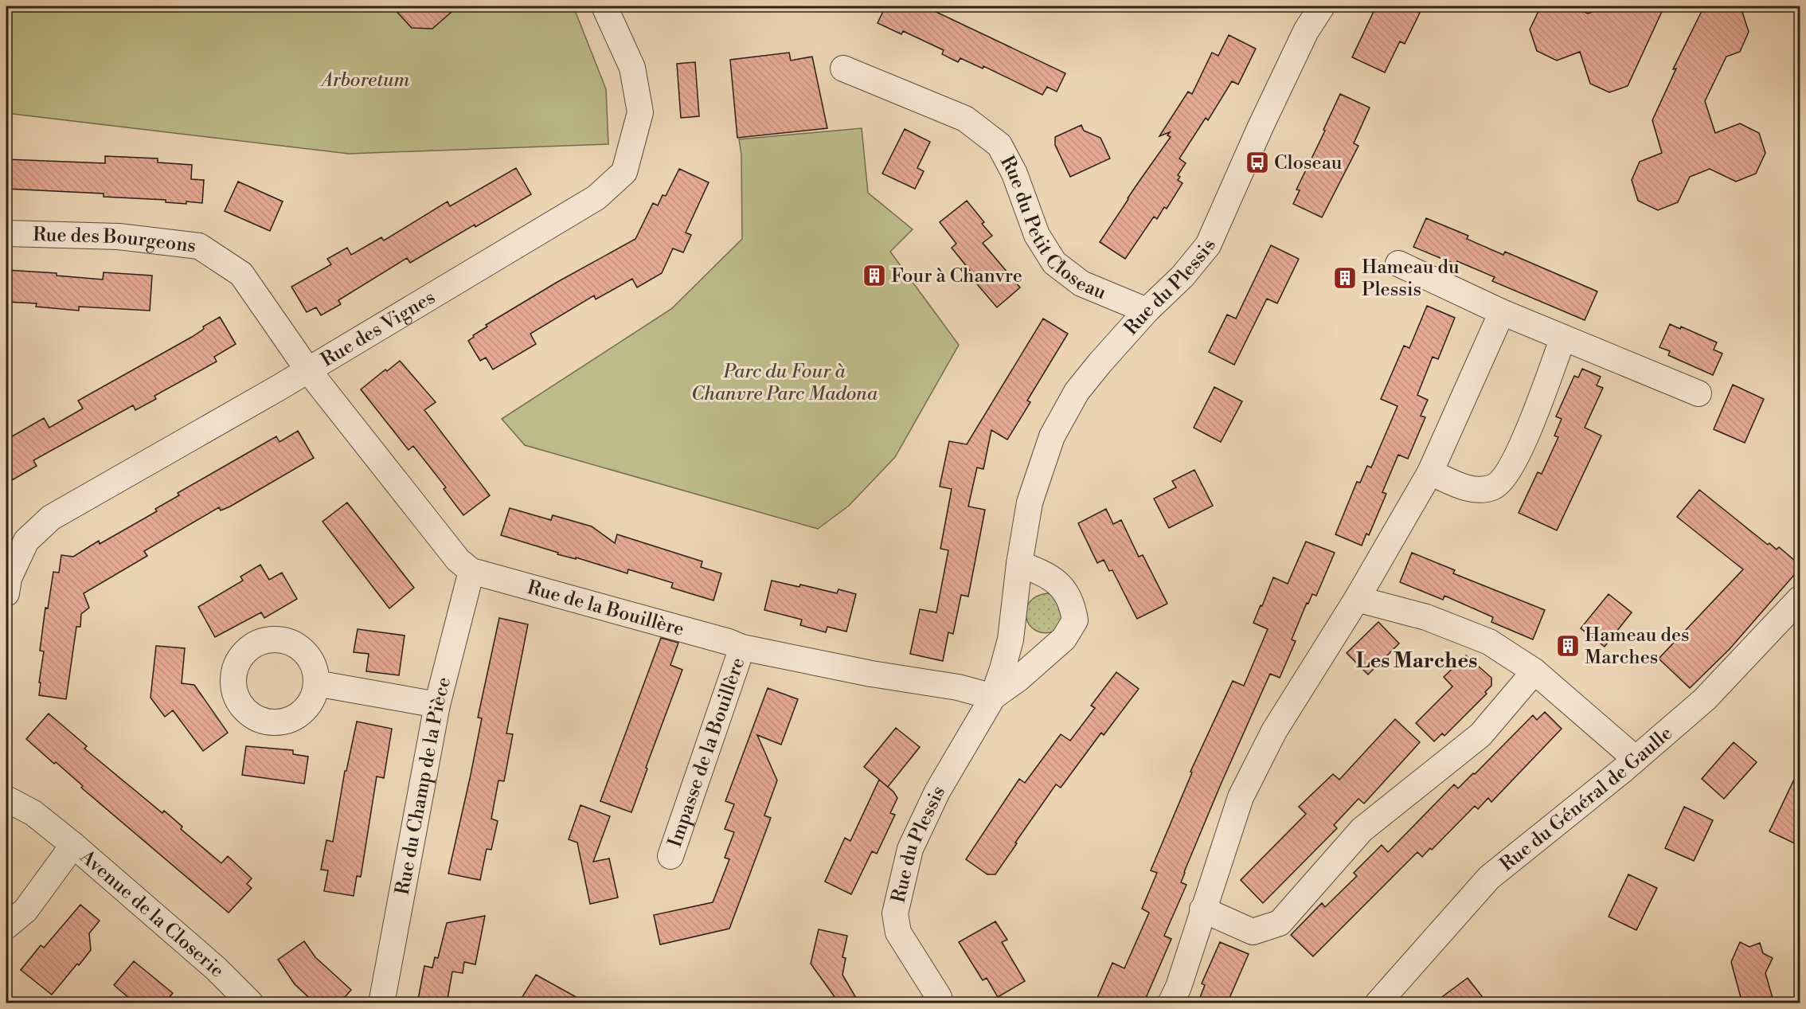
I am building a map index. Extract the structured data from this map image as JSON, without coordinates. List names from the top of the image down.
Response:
{
  "streets": {
    "street": [
      "Rue du Petit Closeau",
      "Rue des Bourgeons",
      "Rue du Plessis",
      "Rue des Vignes",
      "Rue de la Bouillère",
      "Impasse de la Bouillère",
      "Rue du Champ de la Pièce",
      "Rue du Général de Gaulle",
      "Avenue de la Closerie"
    ]
  },
  "crossings": [
    ["Rue du Petit Closeau", "Rue du Plessis"],
    ["Rue des Bourgeons", "Rue des Vignes"],
    ["Rue des Bourgeons", "Rue de la Bouillère"],
    ["Rue du Plessis", "Rue de la Bouillère"],
    ["Rue des Vignes", "Rue de la Bouillère"],
    ["Rue de la Bouillère", "Impasse de la Bouillère"],
    ["Rue de la Bouillère", "Rue du Champ de la Pièce"]
  ],
  "districts": ["Les Marches"],
  "parks": ["Arboretum", "Parc du Four à Chanvre Parc Madona"],
  "places": {
    "bus stop": ["Closeau"],
    "building": ["Four à Chanvre", "Hameau du Plessis", "Hameau des Marches"]
  }
}
